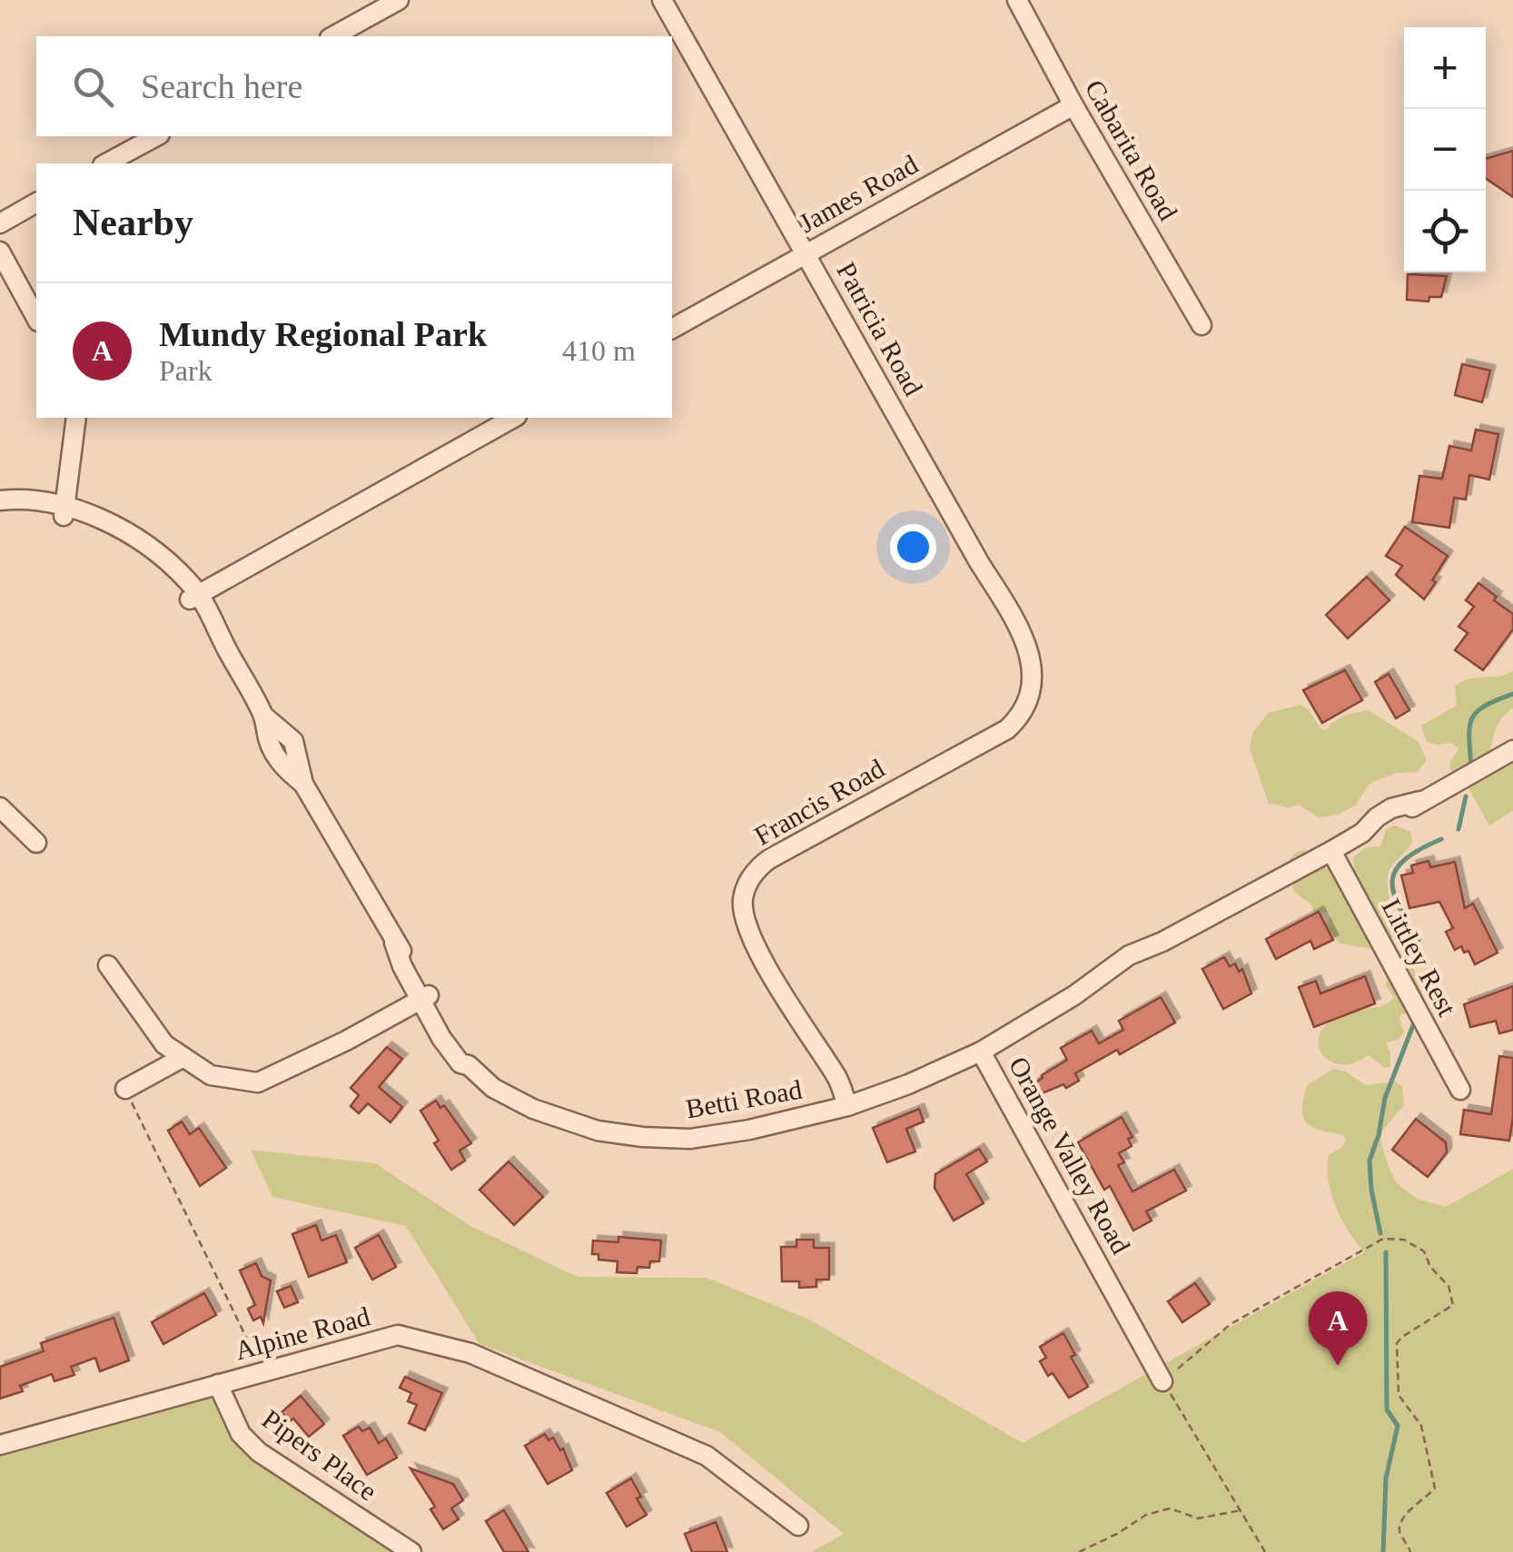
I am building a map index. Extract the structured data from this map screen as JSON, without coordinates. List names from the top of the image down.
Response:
{
  "streets": {
    "street": [
      "Cabarita Road",
      "James Road",
      "Patricia Road",
      "Francis Road",
      "Littley Rest",
      "Betti Road",
      "Orange Valley Road",
      "Alpine Road",
      "Pipers Place"
    ]
  },
  "crossings": [
    ["Cabarita Road", "James Road"],
    ["James Road", "Patricia Road"],
    ["Patricia Road", "Francis Road"],
    ["Francis Road", "Betti Road"],
    ["Littley Rest", "Orange Valley Road"],
    ["Betti Road", "Orange Valley Road"],
    ["Alpine Road", "Pipers Place"]
  ],
  "page": {
    "map_buttons": ["+", "−"],
    "search": "Search here",
    "heading": "Nearby",
    "list": [
      {
        "mark": "A",
        "name": "Mundy Regional Park",
        "note": "Park",
        "value": "410 m"
      }
    ],
    "pins": "A"
  }
}
